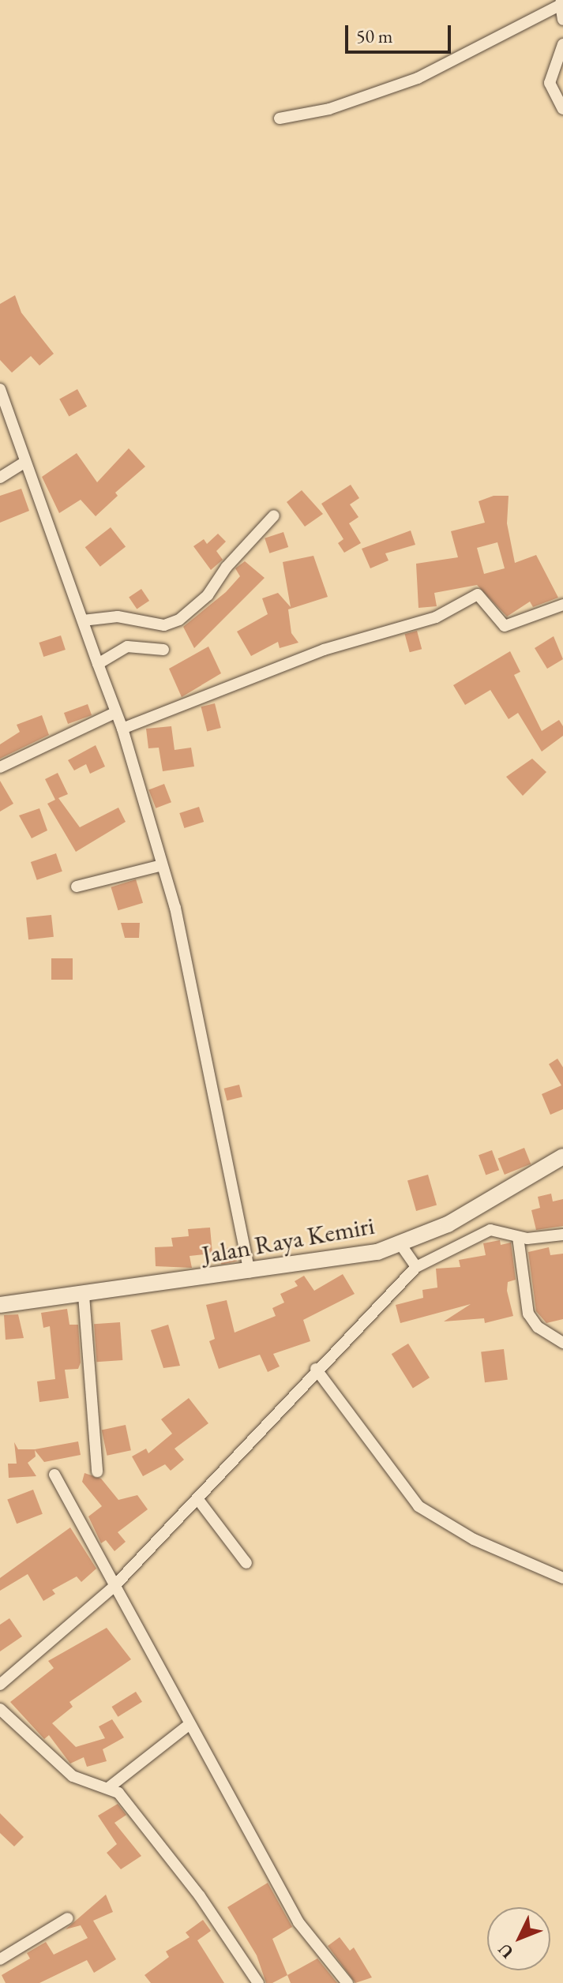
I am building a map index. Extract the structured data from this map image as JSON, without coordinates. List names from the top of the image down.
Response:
{
  "streets": {
    "street": ["Jalan Raya Kemiri"]
  },
  "scale_bar": "50 m",
  "north": "bottom left"
}
